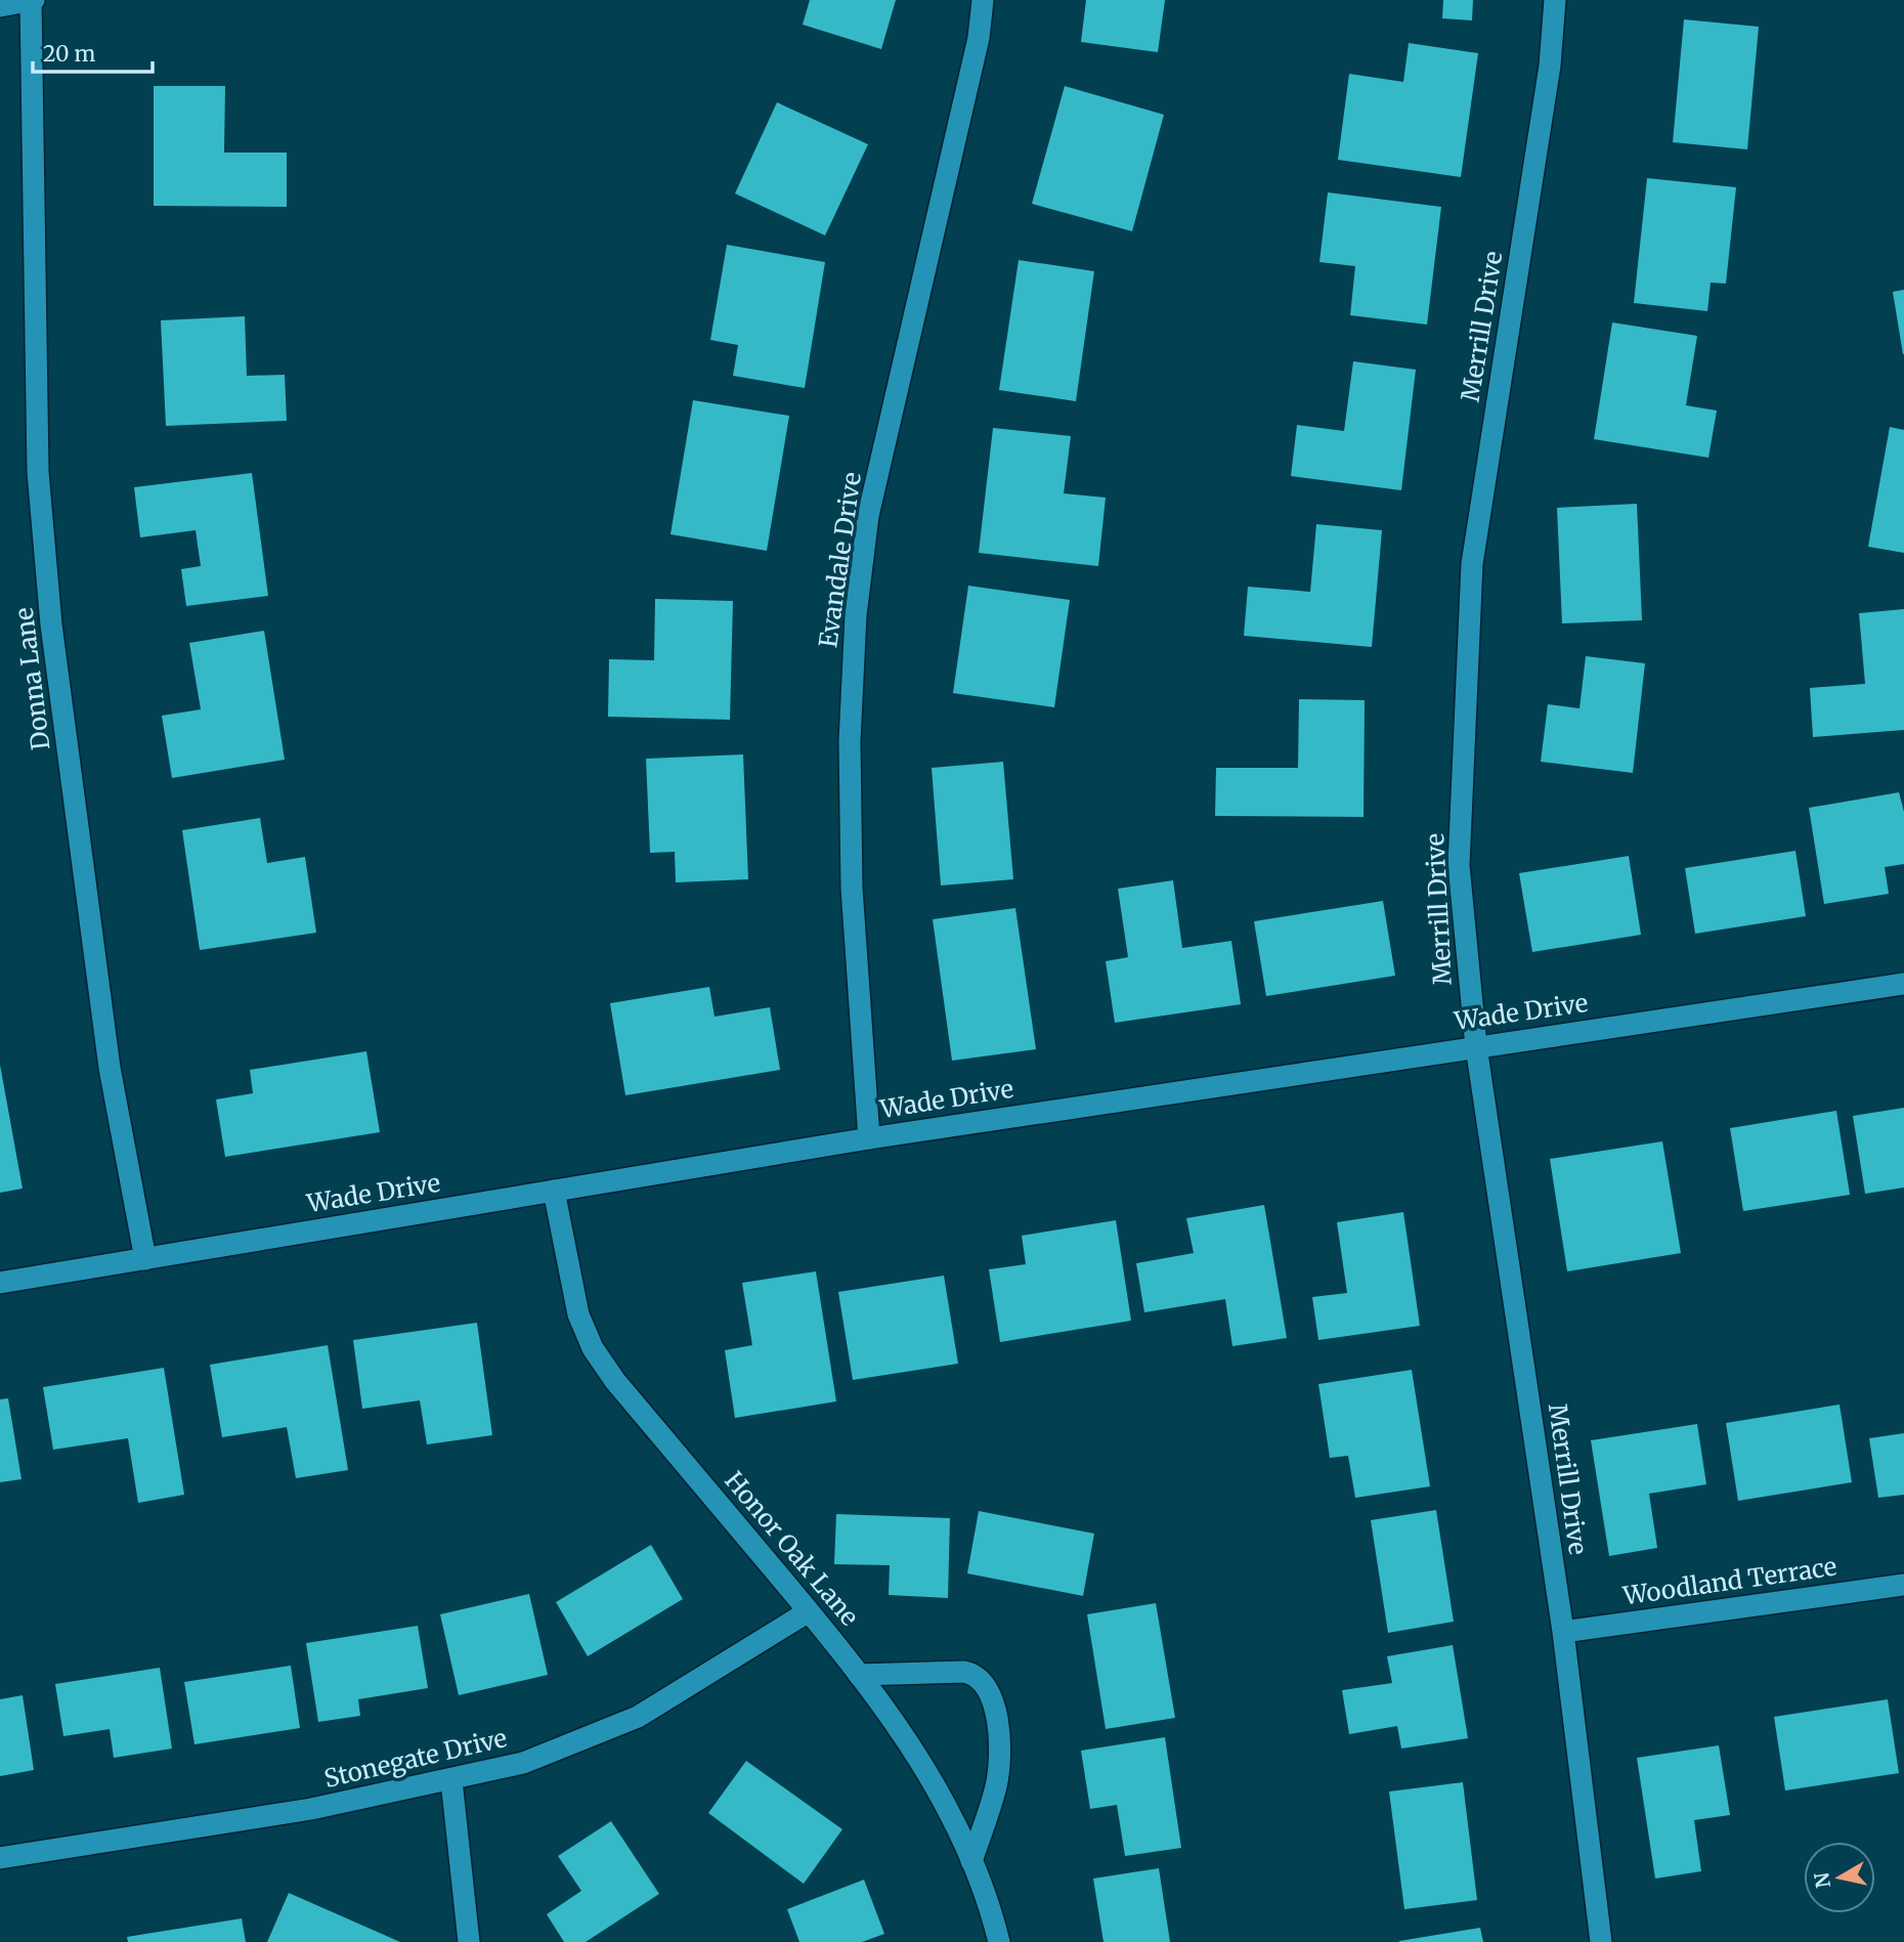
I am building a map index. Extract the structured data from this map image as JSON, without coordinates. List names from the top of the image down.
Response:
{
  "streets": {
    "street": [
      "Merrill Drive",
      "Evandale Drive",
      "Donna Lane",
      "Wade Drive",
      "Honor Oak Lane",
      "Woodland Terrace",
      "Stonegate Drive"
    ]
  },
  "crossings": [
    ["Merrill Drive", "Wade Drive"],
    ["Merrill Drive", "Woodland Terrace"],
    ["Evandale Drive", "Wade Drive"],
    ["Donna Lane", "Wade Drive"],
    ["Wade Drive", "Honor Oak Lane"],
    ["Honor Oak Lane", "Stonegate Drive"]
  ],
  "scale_bar": "20 m",
  "north": "left"
}
